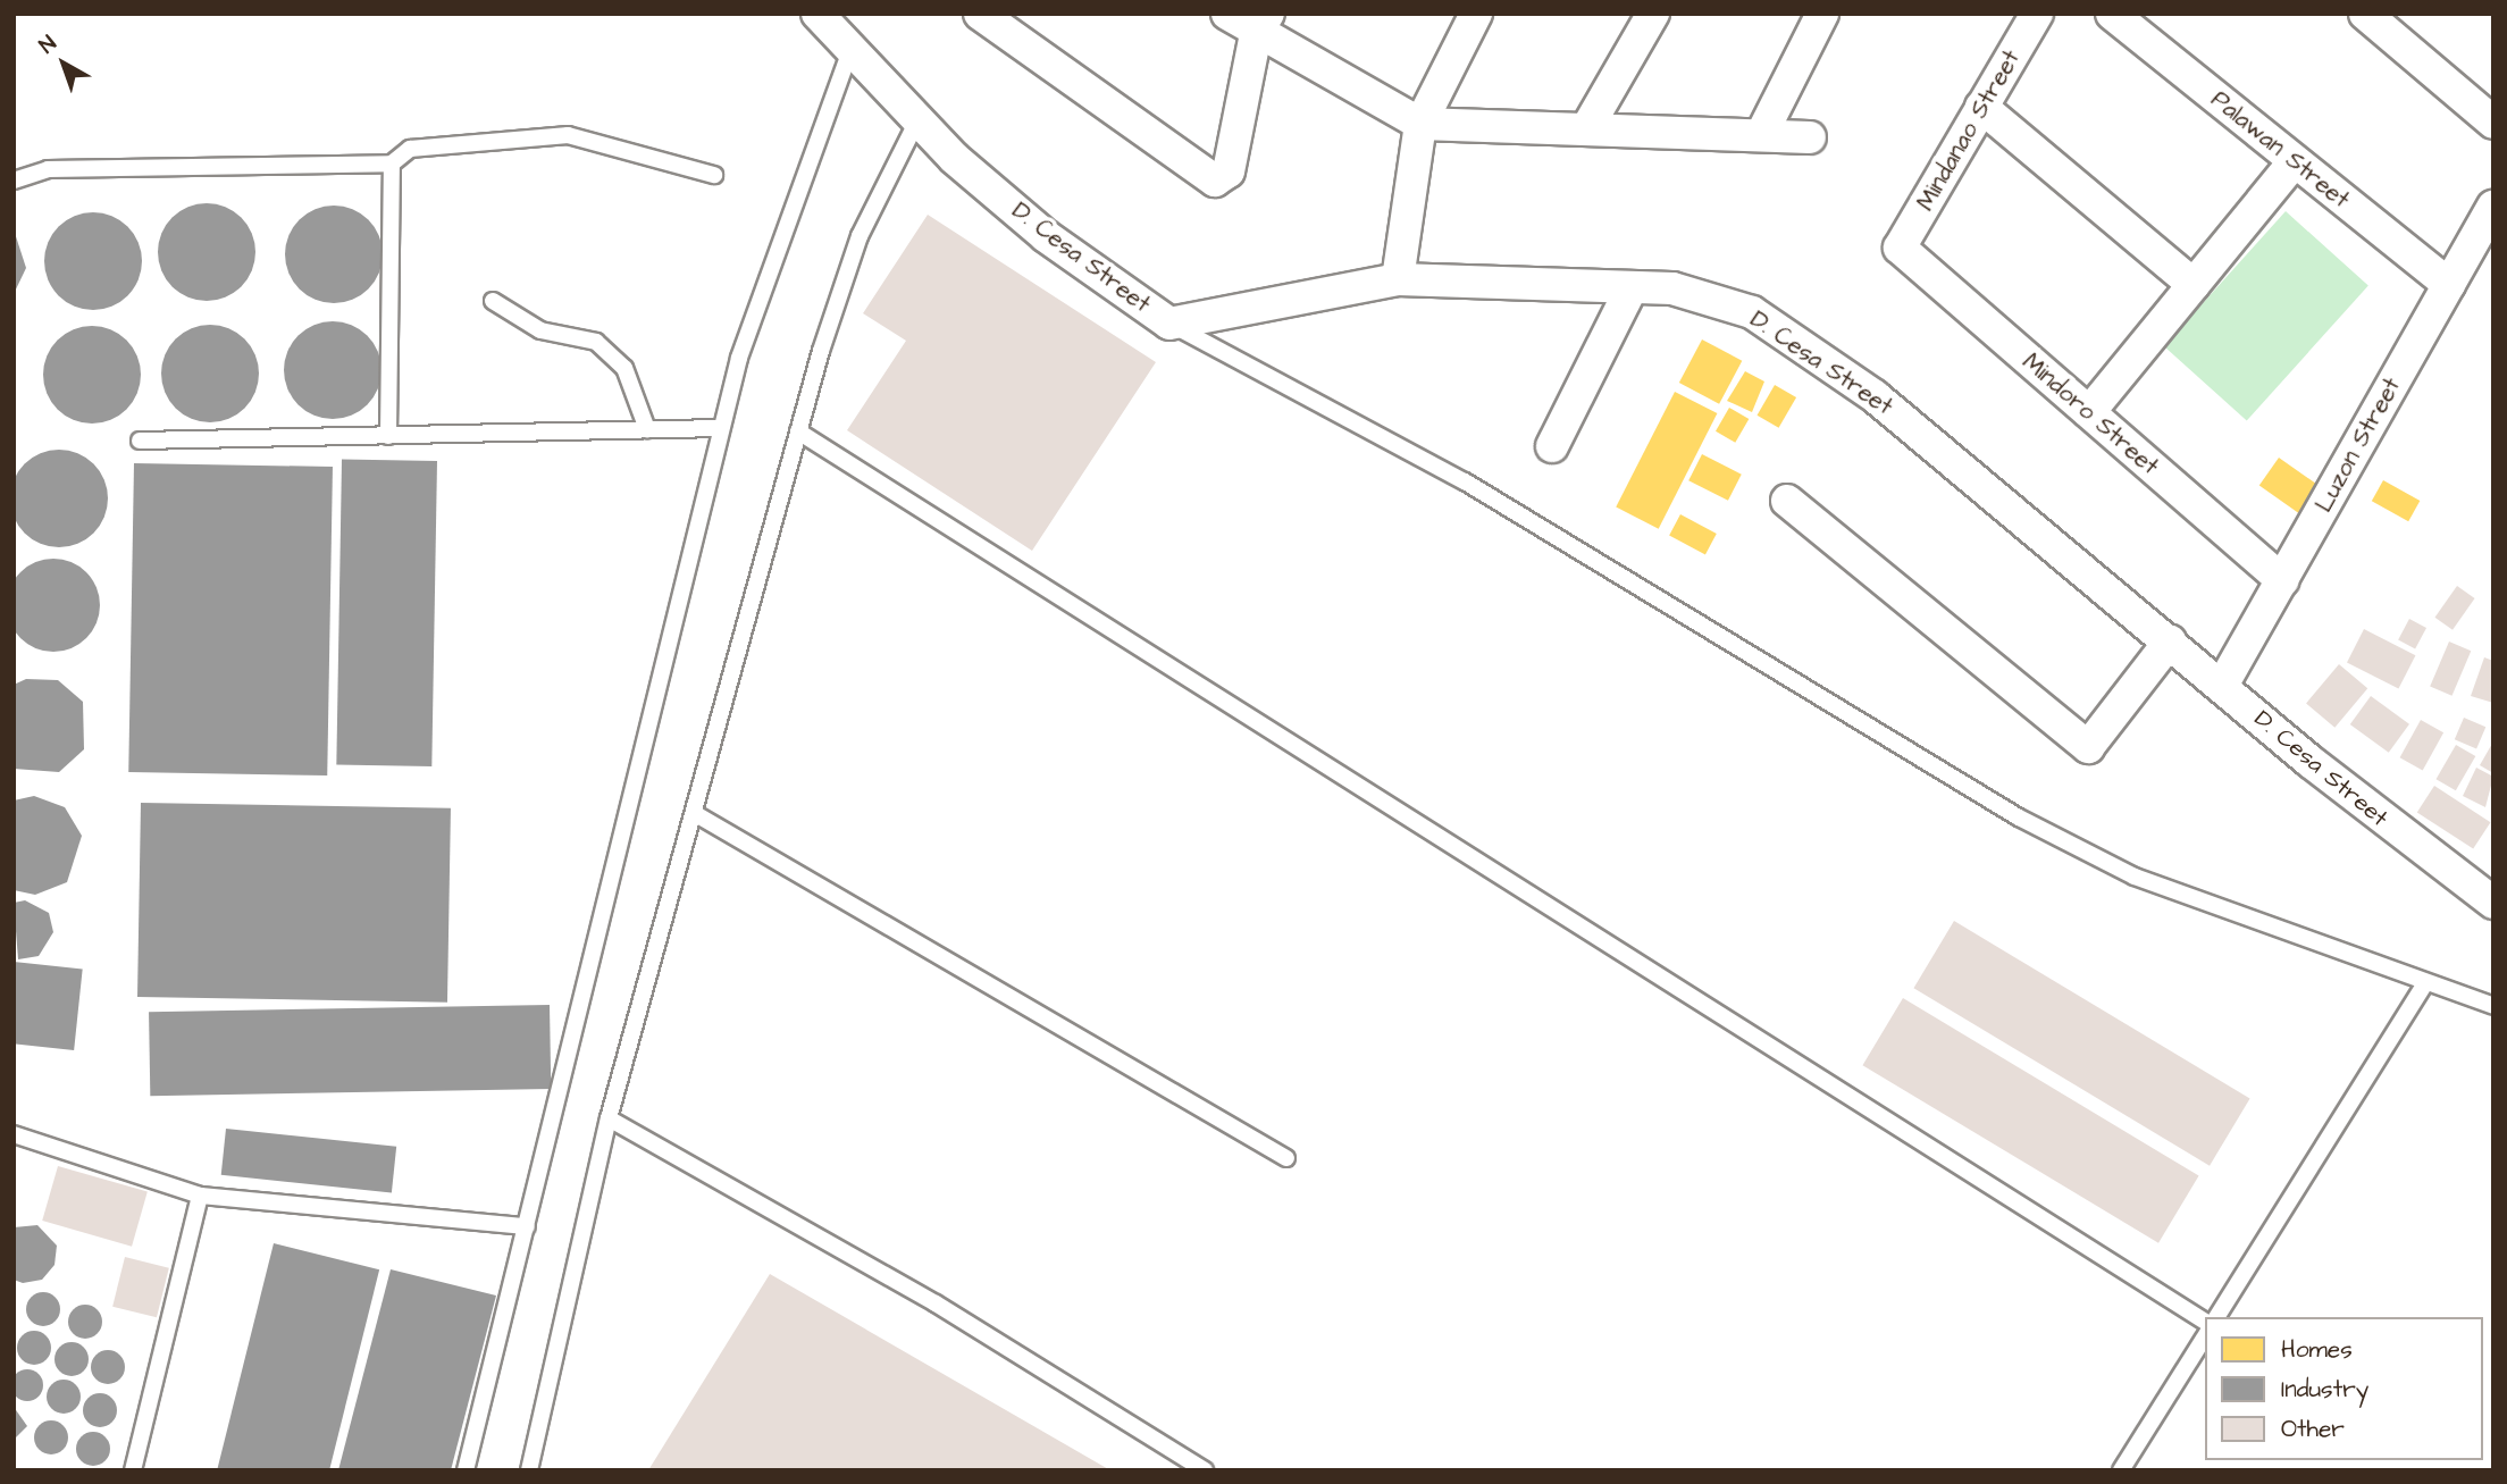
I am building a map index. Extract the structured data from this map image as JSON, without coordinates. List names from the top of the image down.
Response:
{
  "streets": {
    "street": [
      "Mindanao Street",
      "Palawan Street",
      "D. Cesa Street",
      "Mindoro Street",
      "Luzon Street"
    ]
  },
  "crossings": [
    ["Mindanao Street", "Mindoro Street"],
    ["Palawan Street", "Luzon Street"],
    ["D. Cesa Street", "Luzon Street"],
    ["Mindoro Street", "Luzon Street"]
  ],
  "legend": ["Homes", "Industry", "Other"],
  "north": "top left"
}
